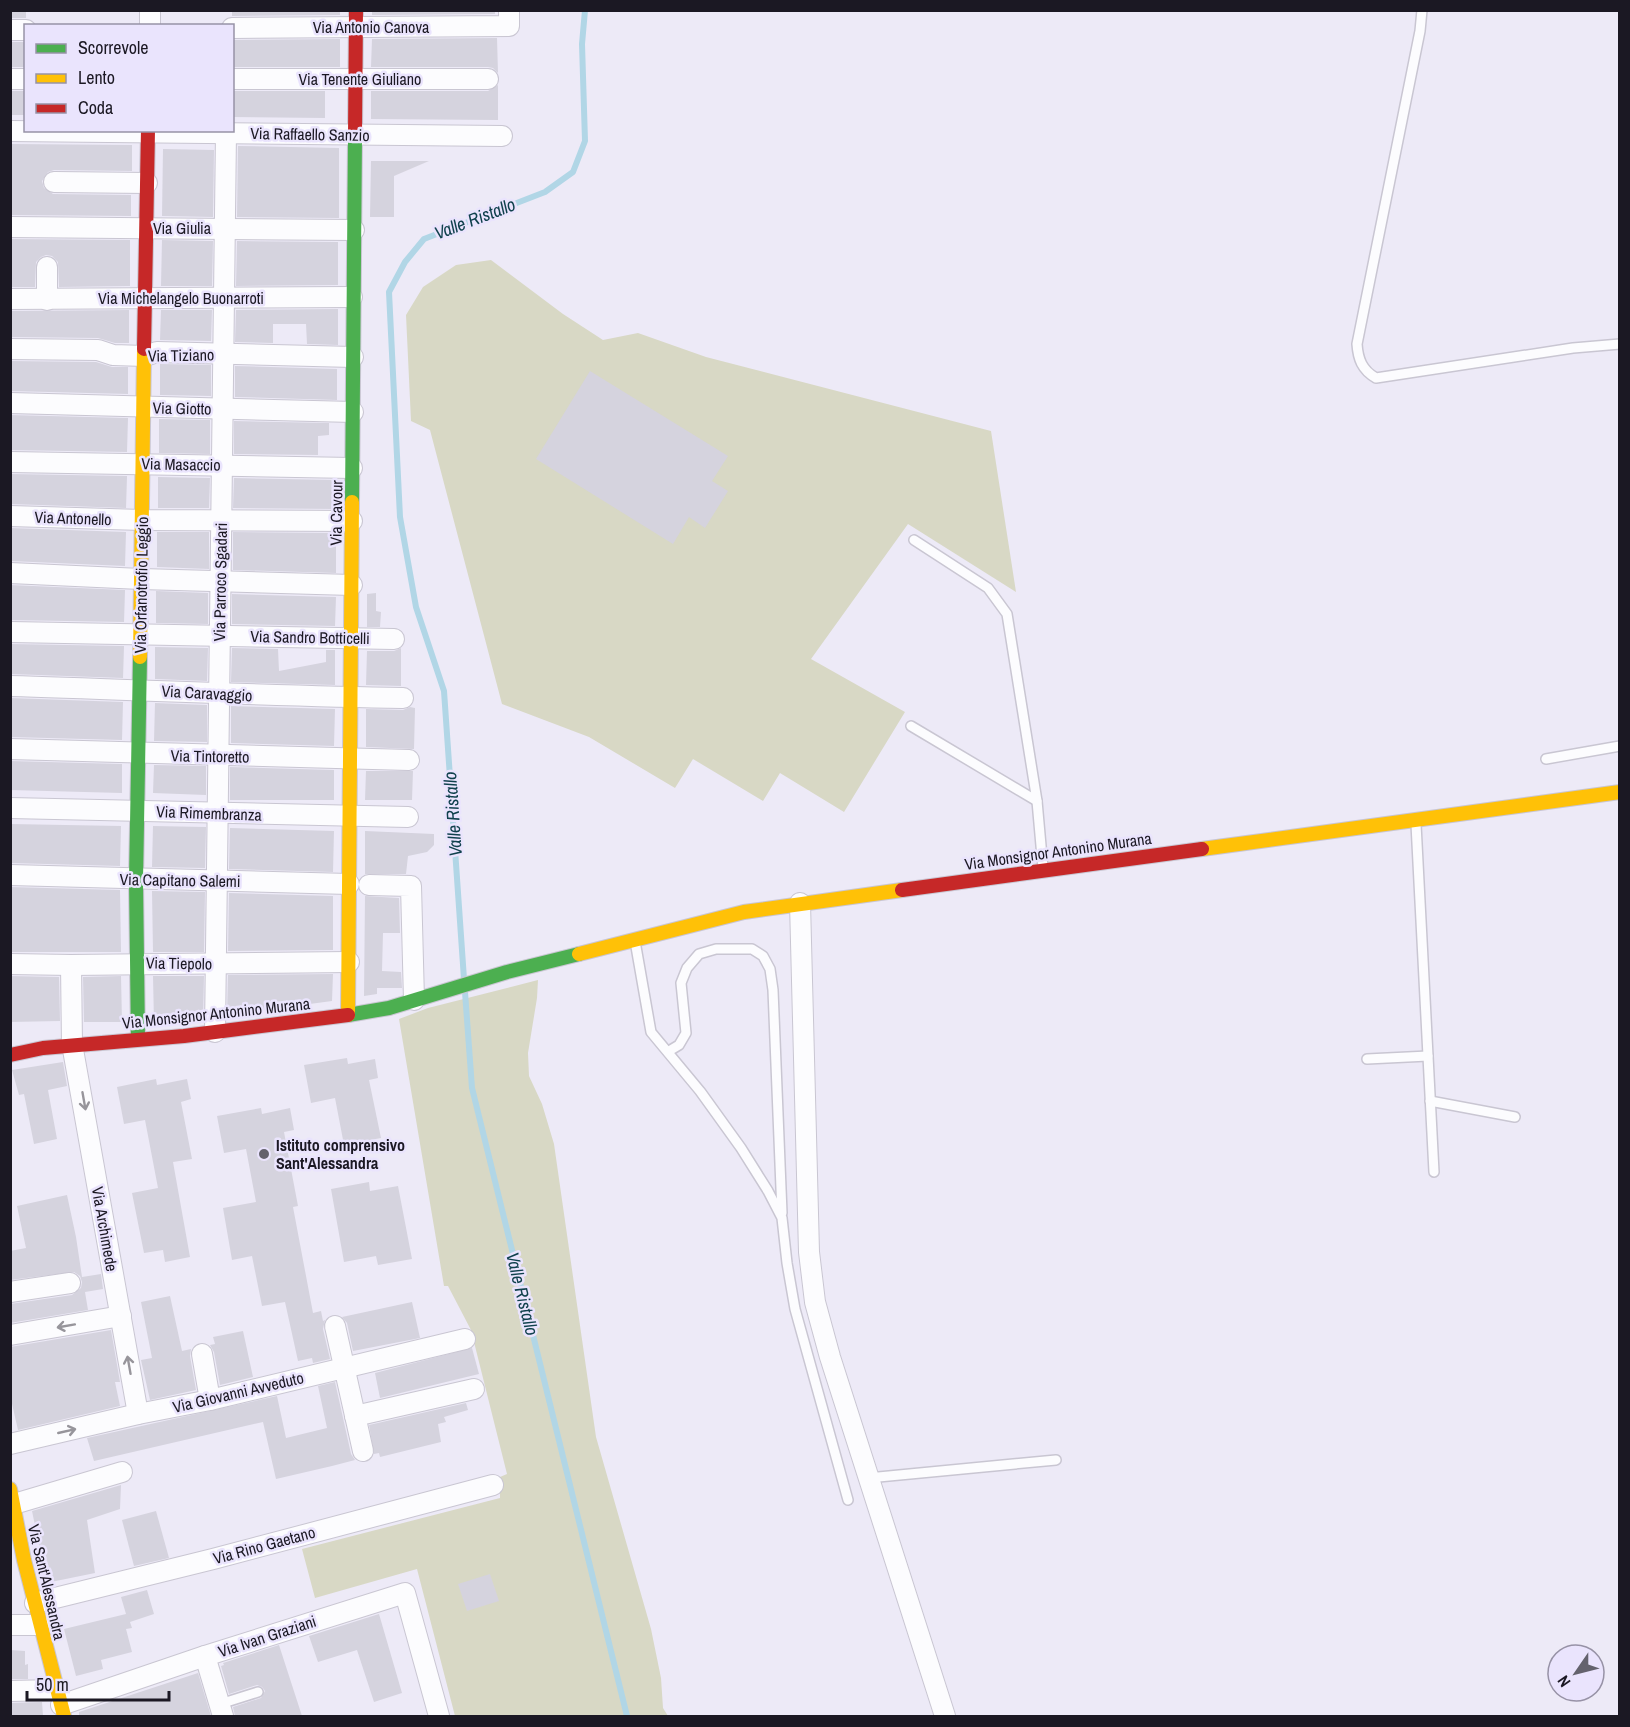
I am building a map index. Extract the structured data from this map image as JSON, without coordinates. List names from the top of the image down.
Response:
{
  "streets": {
    "street": [
      "Via Antonio Canova",
      "Via Tenente Giuliano",
      "Via Raffaello Sanzio",
      "Via Giulia",
      "Via Michelangelo Buonarroti",
      "Via Tiziano",
      "Via Giotto",
      "Via Masaccio",
      "Via Cavour",
      "Via Antonello",
      "Via Parroco Sgadari",
      "Via Orfanotrofio Leggio",
      "Via Sandro Botticelli",
      "Via Caravaggio",
      "Via Tintoretto",
      "Via Rimembranza",
      "Via Monsignor Antonino Murana",
      "Via Capitano Salemi",
      "Via Tiepolo",
      "Via Archimede",
      "Via Giovanni Avveduto",
      "Via Rino Gaetano",
      "Via Sant'Alessandra",
      "Via Ivan Graziani"
    ]
  },
  "crossings": [
    ["Via Antonio Canova", "Via Cavour"],
    ["Via Tenente Giuliano", "Via Cavour"],
    ["Via Raffaello Sanzio", "Via Cavour"],
    ["Via Raffaello Sanzio", "Via Parroco Sgadari"],
    ["Via Giulia", "Via Cavour"],
    ["Via Giulia", "Via Parroco Sgadari"],
    ["Via Giulia", "Via Orfanotrofio Leggio"],
    ["Via Michelangelo Buonarroti", "Via Cavour"],
    ["Via Michelangelo Buonarroti", "Via Parroco Sgadari"],
    ["Via Michelangelo Buonarroti", "Via Orfanotrofio Leggio"],
    ["Via Tiziano", "Via Cavour"],
    ["Via Tiziano", "Via Parroco Sgadari"],
    ["Via Tiziano", "Via Orfanotrofio Leggio"],
    ["Via Giotto", "Via Cavour"],
    ["Via Giotto", "Via Parroco Sgadari"],
    ["Via Giotto", "Via Orfanotrofio Leggio"],
    ["Via Masaccio", "Via Cavour"],
    ["Via Masaccio", "Via Parroco Sgadari"],
    ["Via Masaccio", "Via Orfanotrofio Leggio"],
    ["Via Cavour", "Via Antonello"],
    ["Via Cavour", "Via Sandro Botticelli"],
    ["Via Cavour", "Via Caravaggio"],
    ["Via Cavour", "Via Tintoretto"],
    ["Via Cavour", "Via Rimembranza"],
    ["Via Cavour", "Via Monsignor Antonino Murana"],
    ["Via Cavour", "Via Capitano Salemi"],
    ["Via Cavour", "Via Tiepolo"],
    ["Via Antonello", "Via Parroco Sgadari"],
    ["Via Antonello", "Via Orfanotrofio Leggio"],
    ["Via Parroco Sgadari", "Via Sandro Botticelli"],
    ["Via Parroco Sgadari", "Via Caravaggio"],
    ["Via Parroco Sgadari", "Via Tintoretto"],
    ["Via Parroco Sgadari", "Via Rimembranza"],
    ["Via Parroco Sgadari", "Via Monsignor Antonino Murana"],
    ["Via Parroco Sgadari", "Via Capitano Salemi"],
    ["Via Parroco Sgadari", "Via Tiepolo"],
    ["Via Orfanotrofio Leggio", "Via Sandro Botticelli"],
    ["Via Orfanotrofio Leggio", "Via Caravaggio"],
    ["Via Orfanotrofio Leggio", "Via Tintoretto"],
    ["Via Orfanotrofio Leggio", "Via Rimembranza"],
    ["Via Orfanotrofio Leggio", "Via Monsignor Antonino Murana"],
    ["Via Orfanotrofio Leggio", "Via Capitano Salemi"],
    ["Via Orfanotrofio Leggio", "Via Tiepolo"],
    ["Via Monsignor Antonino Murana", "Via Archimede"],
    ["Via Tiepolo", "Via Archimede"],
    ["Via Archimede", "Via Giovanni Avveduto"],
    ["Via Rino Gaetano", "Via Sant'Alessandra"],
    ["Via Sant'Alessandra", "Via Ivan Graziani"]
  ],
  "water": ["Valle Ristallo"],
  "places": ["Istituto comprensivo Sant'Alessandra"],
  "legend": ["Scorrevole", "Lento", "Coda"],
  "scale_bar": "50 m",
  "north": "bottom left"
}
